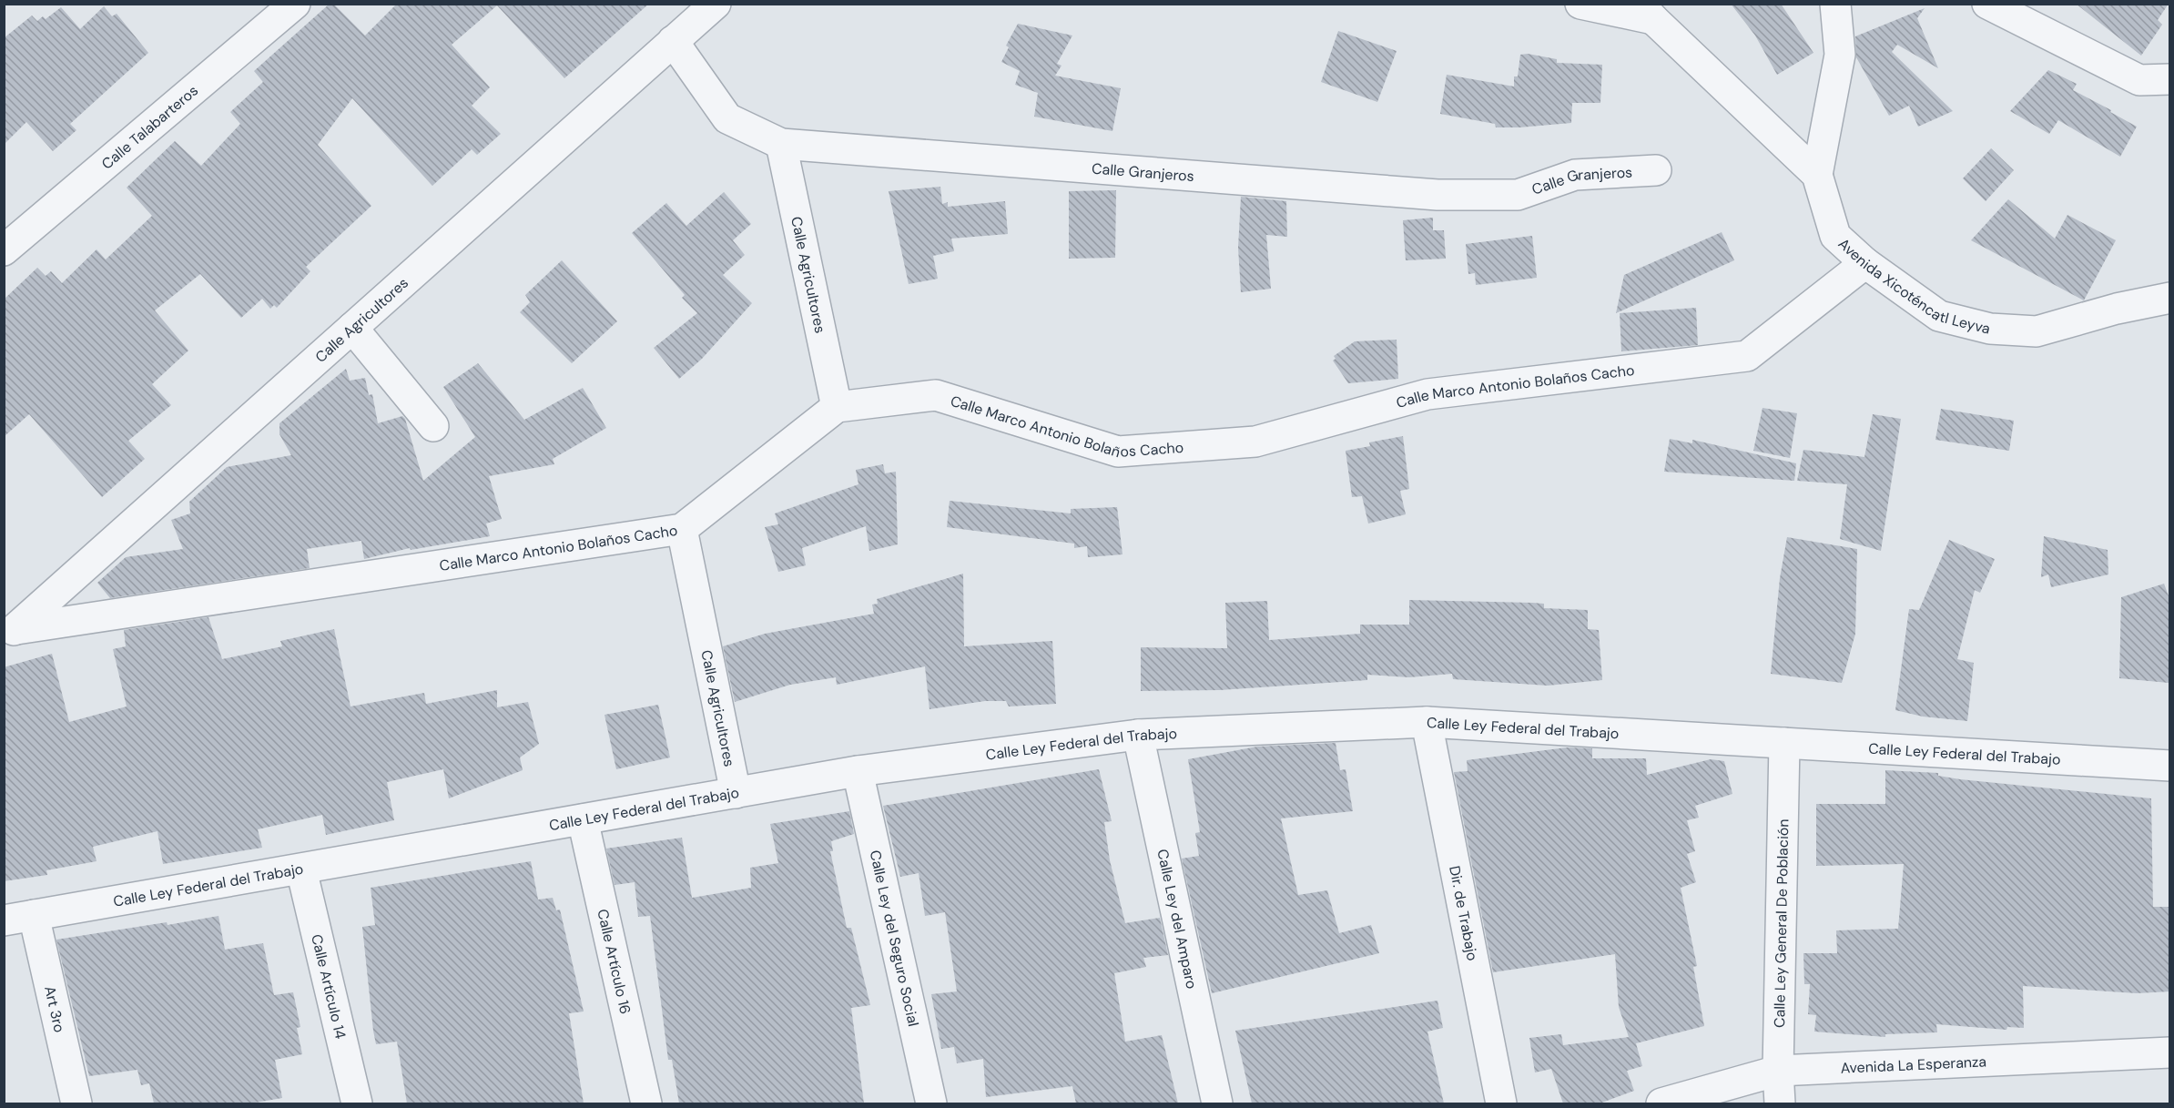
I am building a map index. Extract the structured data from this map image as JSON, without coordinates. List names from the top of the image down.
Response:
{
  "streets": {
    "street": [
      "Calle Talabarteros",
      "Calle Granjeros",
      "Calle Agricultores",
      "Avenida Xicoténcatl Leyva",
      "Calle Marco Antonio Bolaños Cacho",
      "Calle Ley Federal del Trabajo",
      "Dir. de Trabajo",
      "Calle Ley del Amparo",
      "Calle Ley General De Población",
      "Calle Ley del Seguro Social",
      "Calle Artículo 16",
      "Calle Artículo 14",
      "Art 3ro",
      "Avenida La Esperanza"
    ]
  },
  "crossings": [
    ["Calle Granjeros", "Calle Agricultores"],
    ["Calle Agricultores", "Calle Marco Antonio Bolaños Cacho"],
    ["Calle Agricultores", "Calle Ley Federal del Trabajo"],
    ["Avenida Xicoténcatl Leyva", "Calle Marco Antonio Bolaños Cacho"],
    ["Calle Ley Federal del Trabajo", "Dir. de Trabajo"],
    ["Calle Ley Federal del Trabajo", "Calle Ley del Amparo"],
    ["Calle Ley Federal del Trabajo", "Calle Ley General De Población"],
    ["Calle Ley Federal del Trabajo", "Calle Ley del Seguro Social"],
    ["Calle Ley Federal del Trabajo", "Calle Artículo 16"],
    ["Calle Ley Federal del Trabajo", "Calle Artículo 14"],
    ["Calle Ley Federal del Trabajo", "Art 3ro"],
    ["Calle Ley General De Población", "Avenida La Esperanza"]
  ]
}
